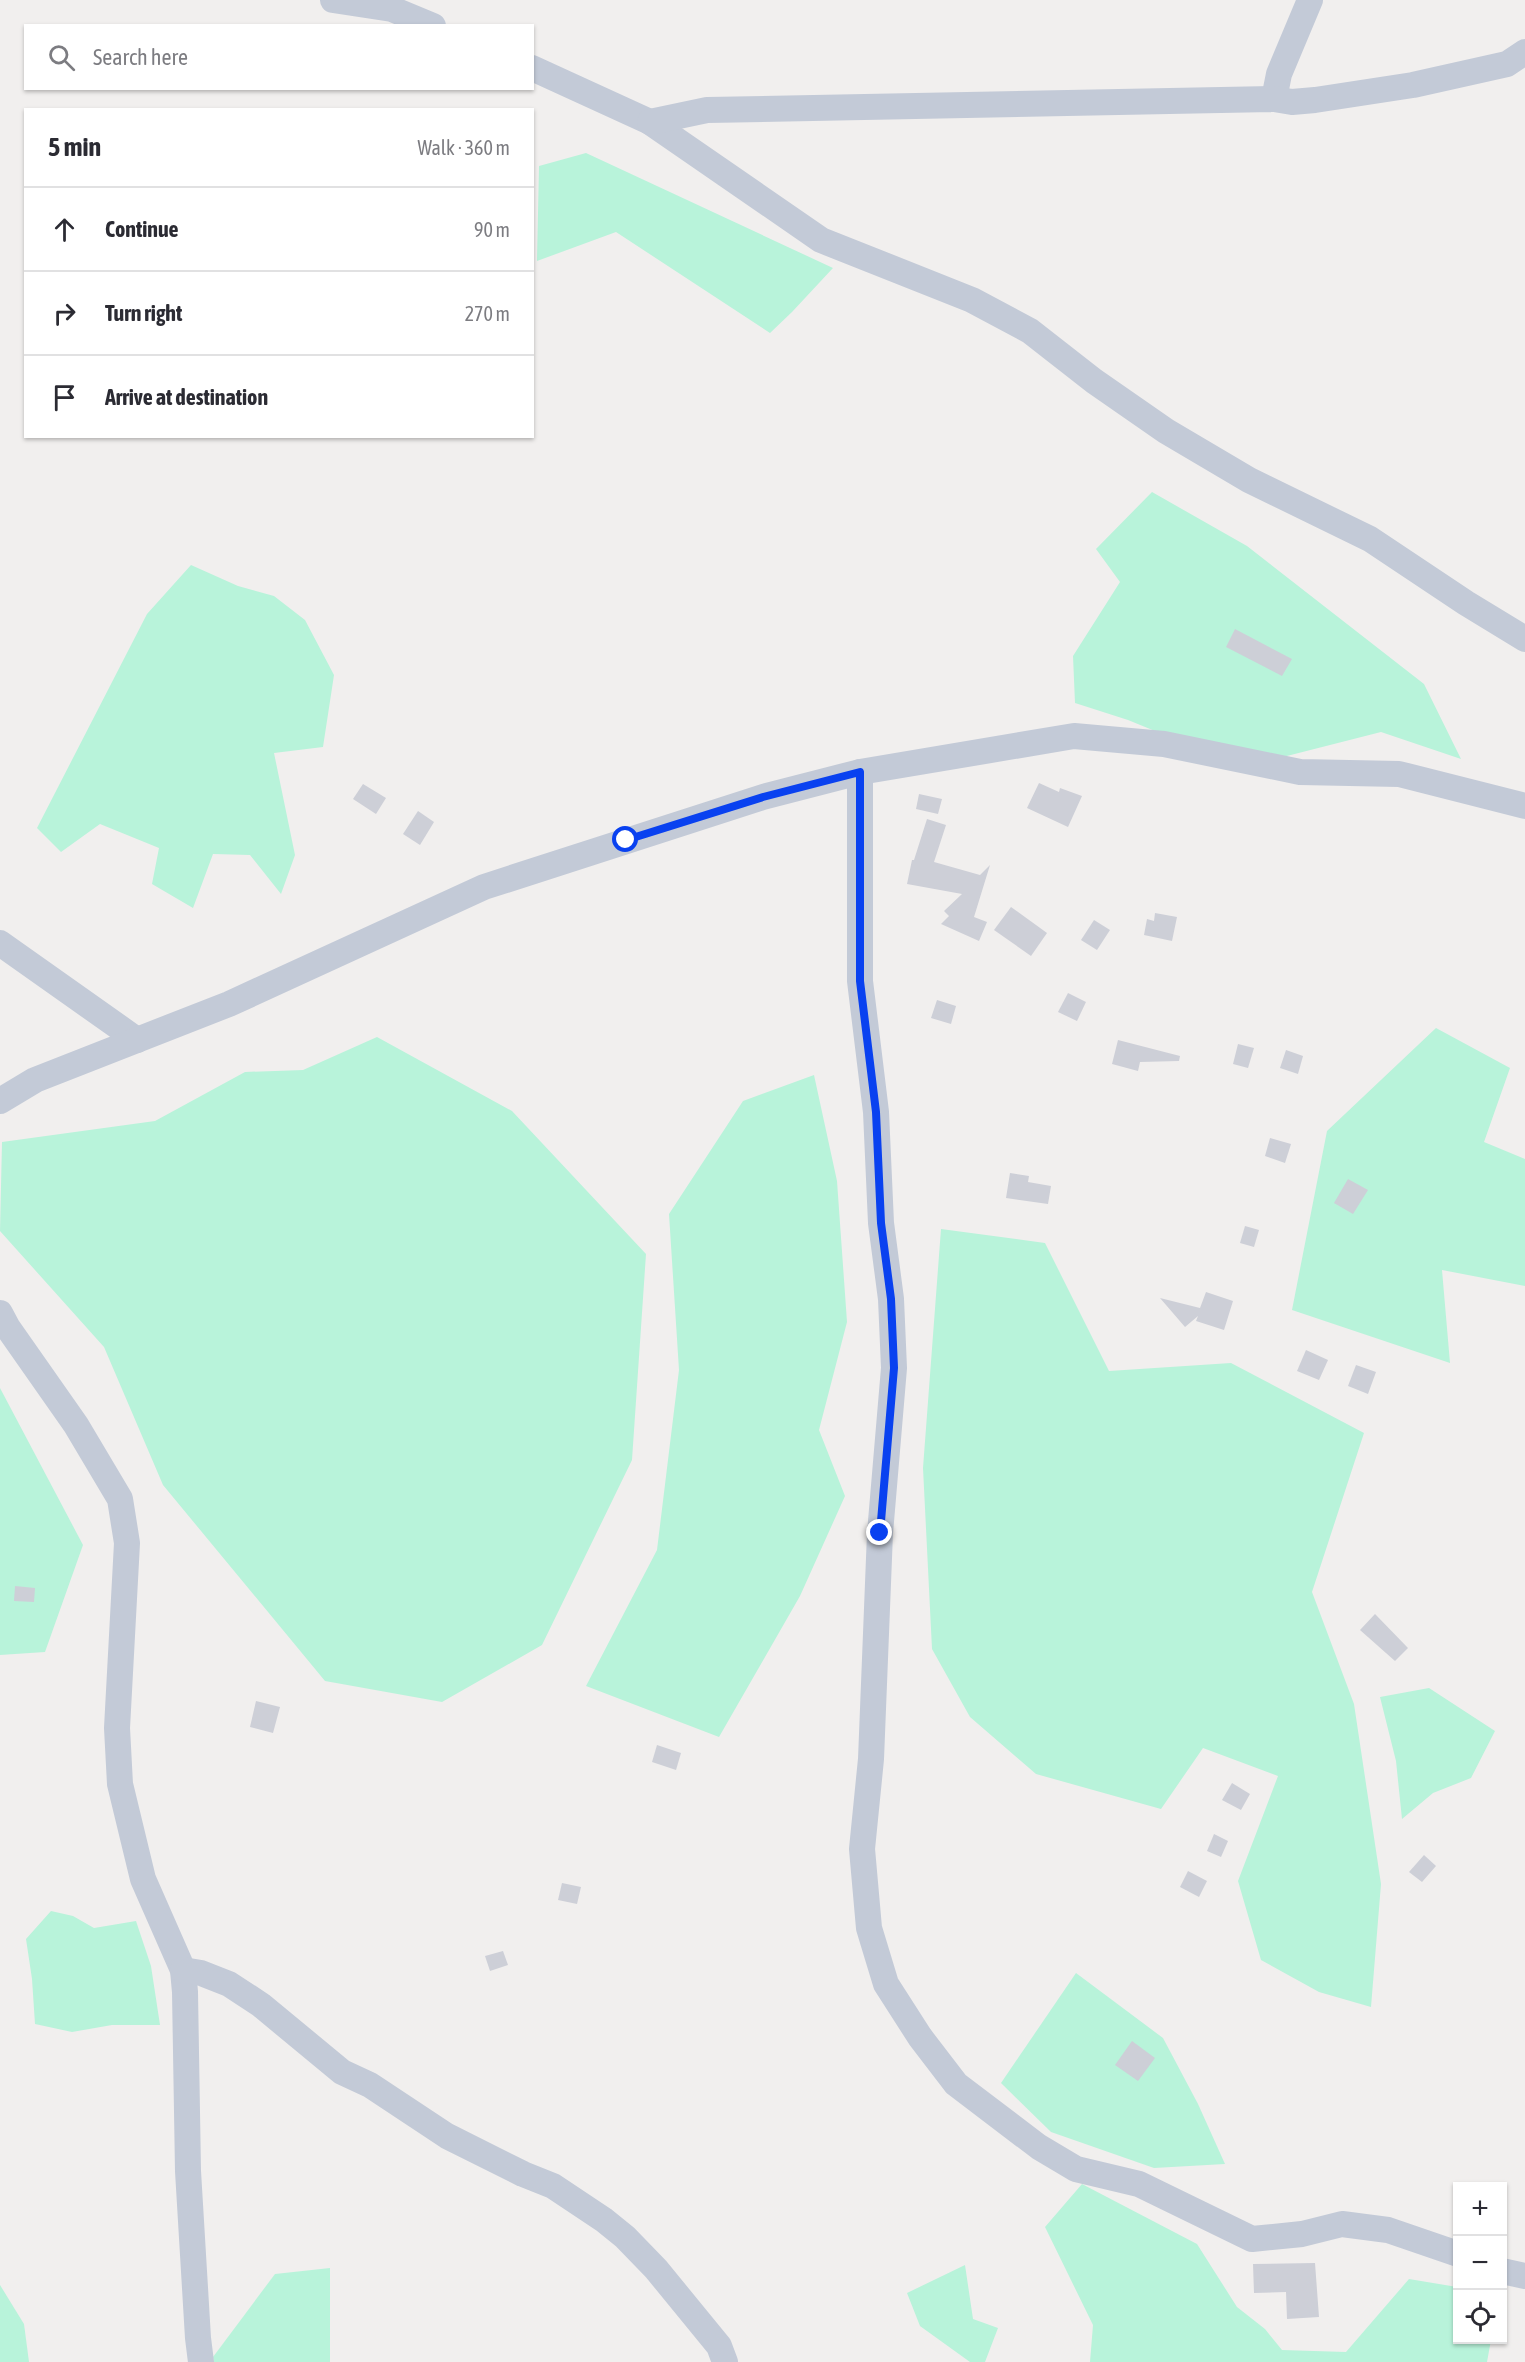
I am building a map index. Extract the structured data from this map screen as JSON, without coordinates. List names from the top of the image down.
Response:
{
  "page": {
    "search": "Search here",
    "heading": ["5 min", "Walk · 360 m"],
    "list": [
      ["Continue", "90 m"],
      ["Turn right", "270 m"],
      "Arrive at destination"
    ],
    "map_buttons": ["+", "−"]
  }
}
